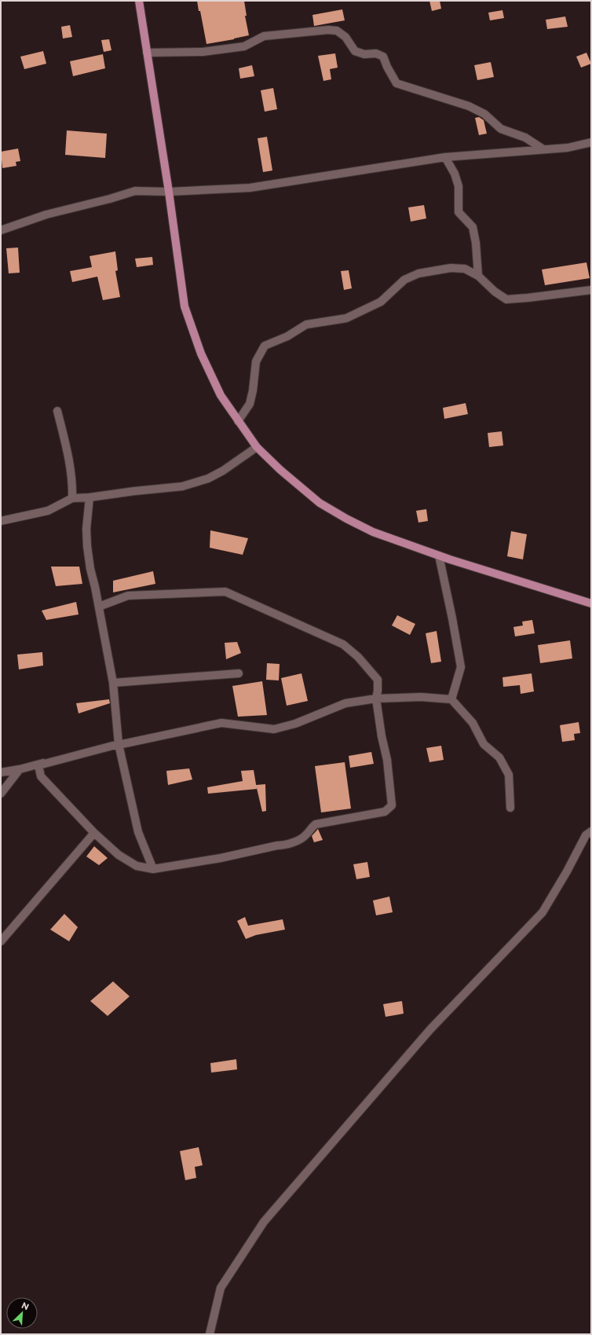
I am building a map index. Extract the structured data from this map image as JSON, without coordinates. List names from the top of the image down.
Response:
{
  "north": "top right"
}
